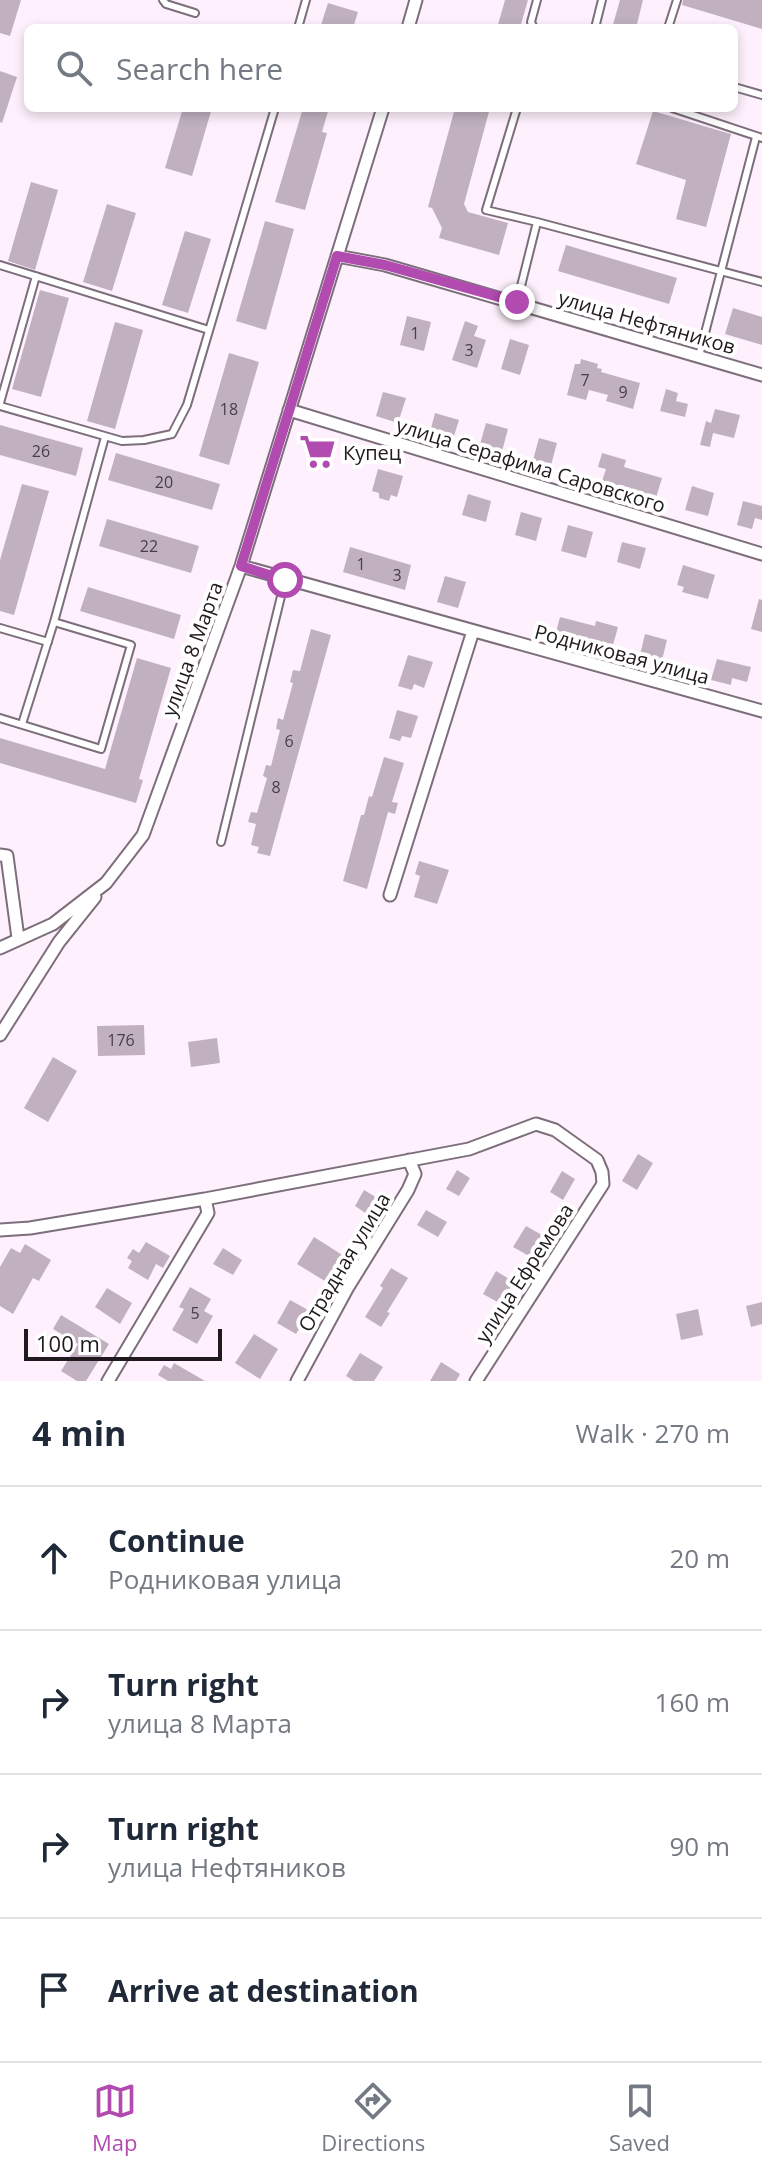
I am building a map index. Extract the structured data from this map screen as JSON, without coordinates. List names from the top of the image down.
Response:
{
  "streets": {
    "street": [
      "улица Нефтяников",
      "улица Серафима Саровского",
      "улица 8 Марта",
      "Родниковая улица",
      "Отрадная улица",
      "улица Ефремова"
    ]
  },
  "crossings": [
    ["улица Нефтяников", "улица 8 Марта"],
    ["улица Серафима Саровского", "улица 8 Марта"],
    ["улица 8 Марта", "Родниковая улица"],
    ["Отрадная улица", "улица Ефремова"]
  ],
  "places": {
    "supermarket": ["Купец"]
  },
  "house_numbers": [
    "1",
    "3",
    "7",
    "9",
    "18",
    "26",
    "20",
    "22",
    "1",
    "3",
    "6",
    "8",
    "176",
    "5"
  ],
  "scale_bar": "100 m",
  "page": {
    "search": "Search here",
    "scale": "100 m",
    "heading": ["4 min", "Walk · 270 m"],
    "list": [
      ["Continue", "Родниковая улица", "20 m"],
      ["Turn right", "улица 8 Марта", "160 m"],
      ["Turn right", "улица Нефтяников", "90 m"],
      "Arrive at destination"
    ],
    "nav": ["Map", "Directions", "Saved"]
  }
}
